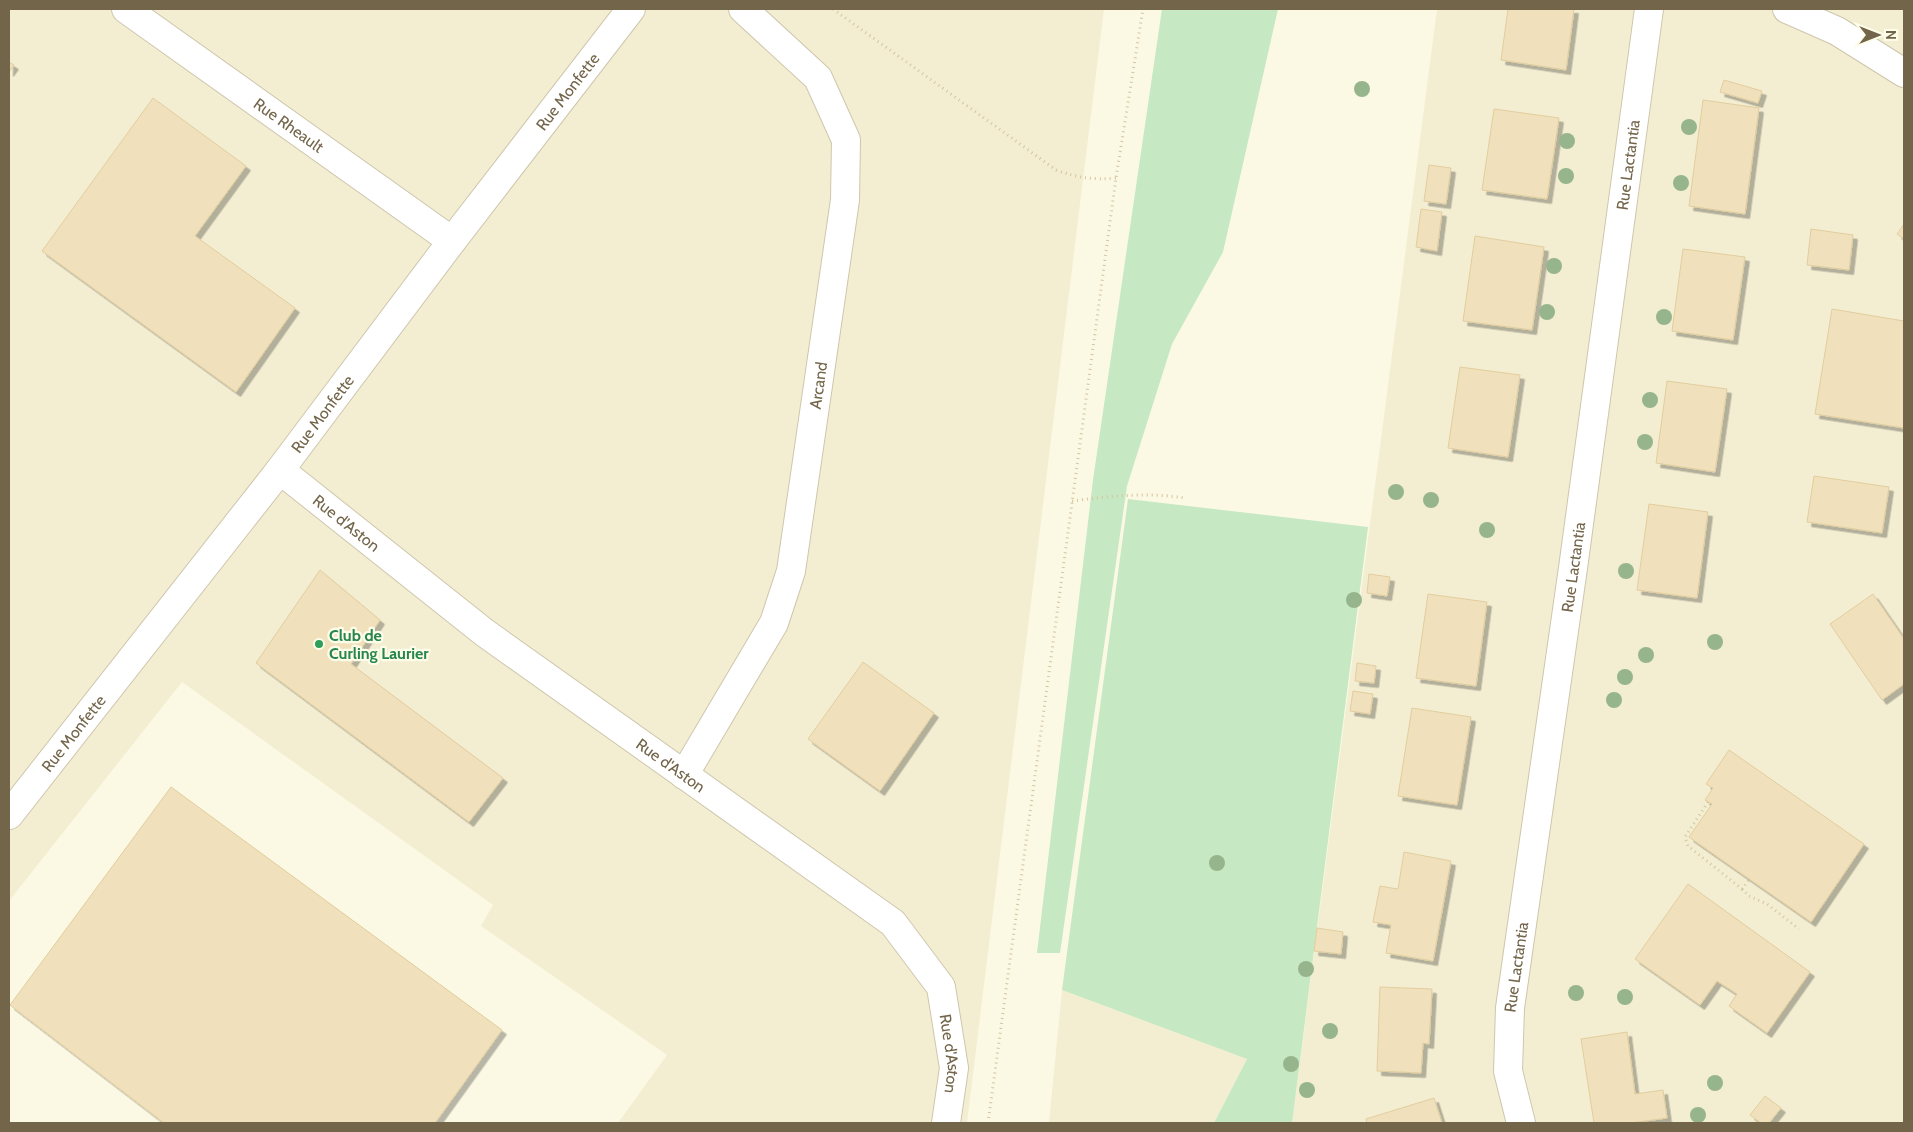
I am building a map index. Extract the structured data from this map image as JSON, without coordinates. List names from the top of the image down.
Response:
{
  "streets": {
    "street": [
      "Rue Monfette",
      "Rue Rheault",
      "Rue Lactantia",
      "Arcand",
      "Rue d'Aston"
    ]
  },
  "crossings": [
    ["Rue Monfette", "Rue Rheault"],
    ["Rue Monfette", "Rue d'Aston"],
    ["Arcand", "Rue d'Aston"]
  ],
  "places": ["Club de Curling Laurier"],
  "north": "right"
}
